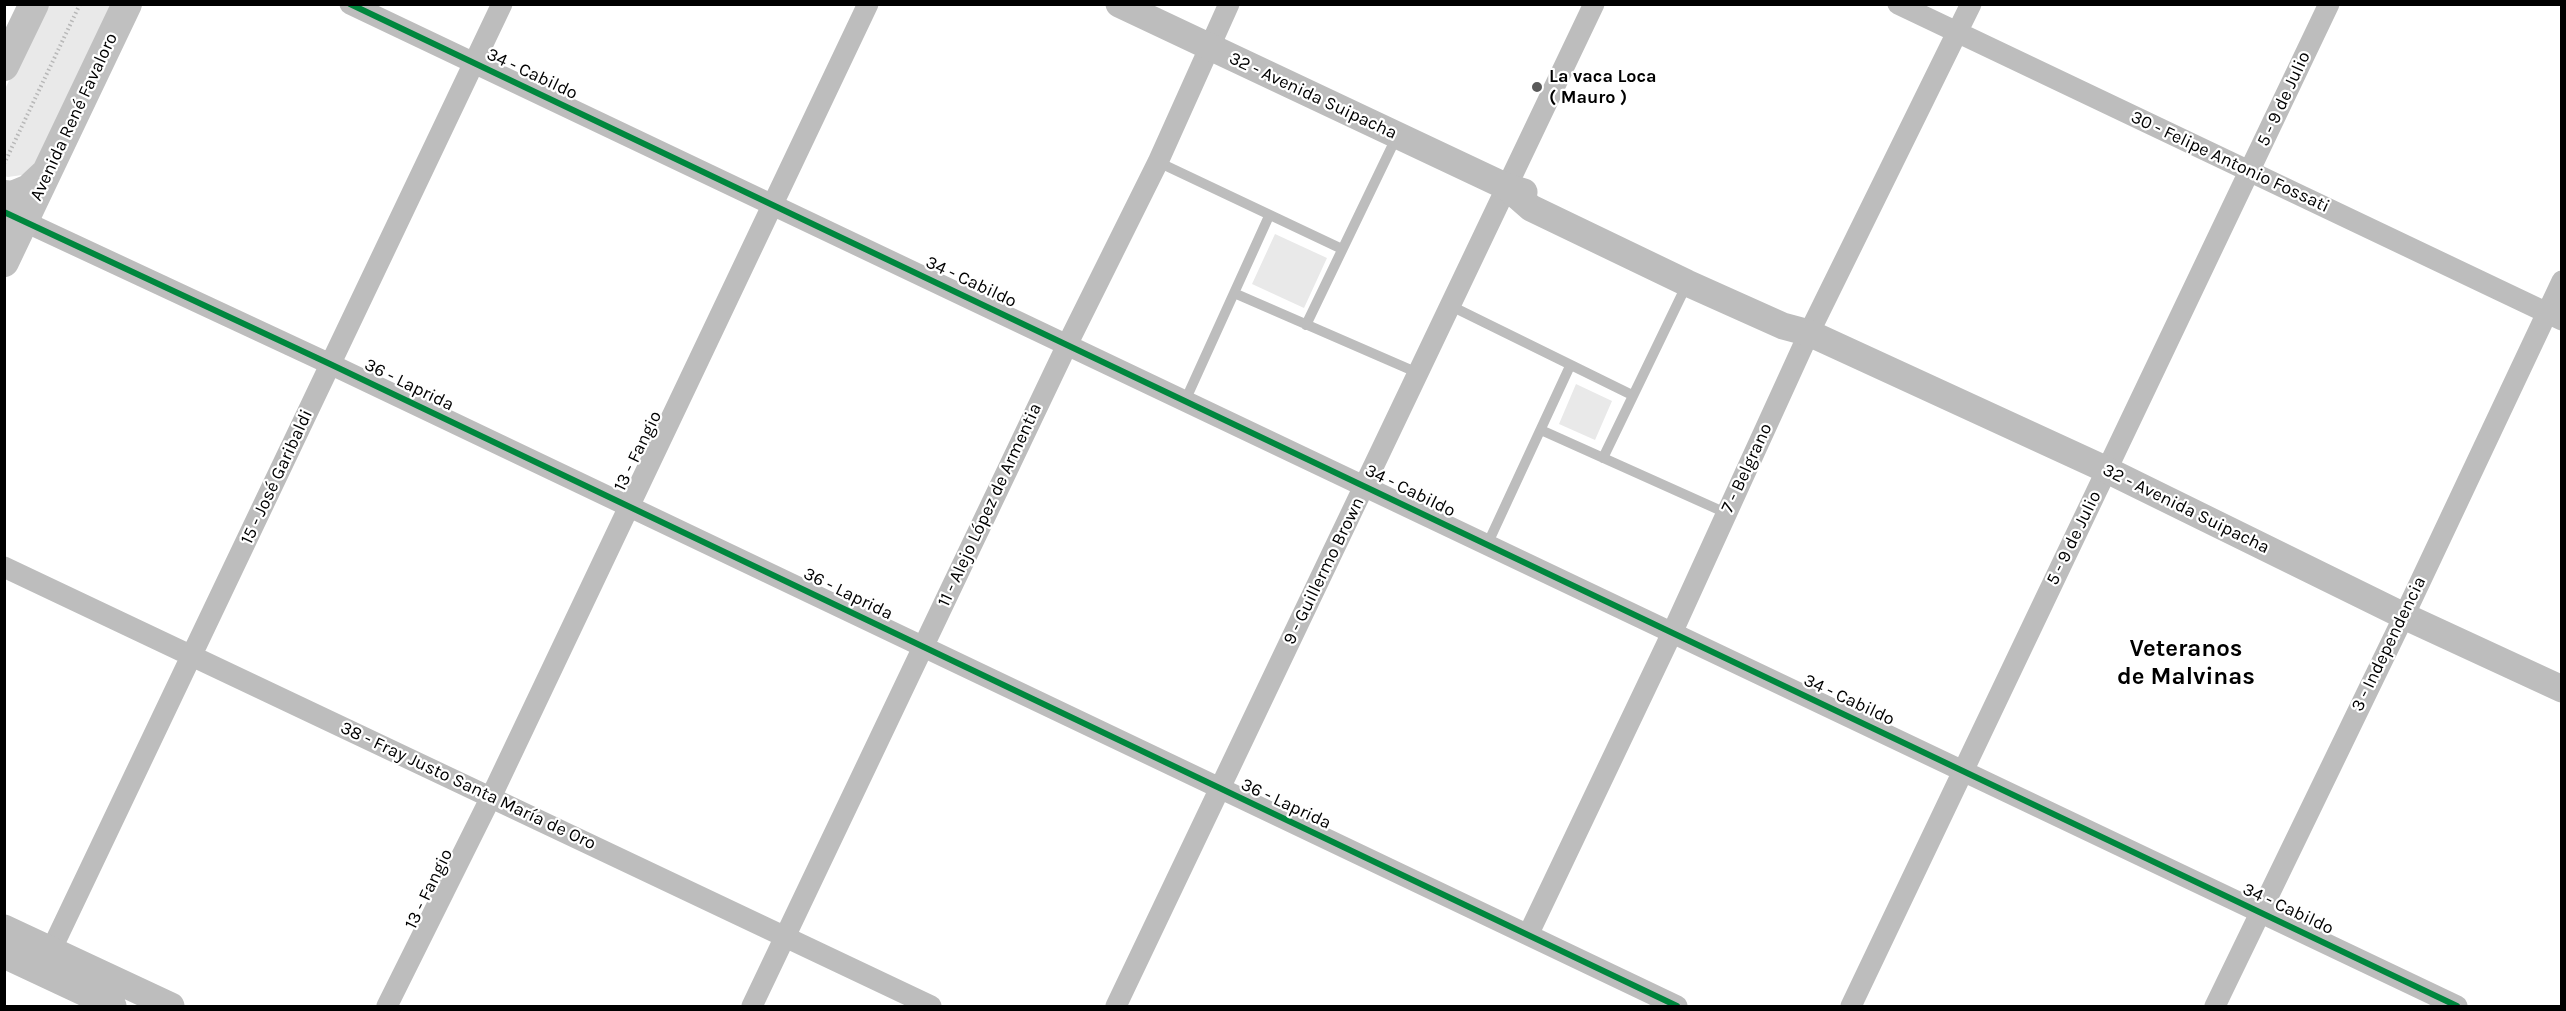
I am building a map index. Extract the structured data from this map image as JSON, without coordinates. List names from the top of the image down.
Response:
{
  "streets": {
    "main road": ["Avenida René Favaloro"],
    "street": [
      "34 - Cabildo",
      "32 - Avenida Suipacha",
      "5 - 9 de Julio",
      "30 - Felipe Antonio Fossati",
      "36 - Laprida",
      "13 - Fangio",
      "7 - Belgrano",
      "15 - José Garibaldi",
      "11 - Alejo López de Armentia",
      "9 - Guillermo Brown",
      "3 - Independencia",
      "38 - Fray Justo Santa María de Oro"
    ]
  },
  "crossings": [
    ["34 - Cabildo", "5 - 9 de Julio"],
    ["34 - Cabildo", "13 - Fangio"],
    ["34 - Cabildo", "7 - Belgrano"],
    ["34 - Cabildo", "15 - José Garibaldi"],
    ["34 - Cabildo", "11 - Alejo López de Armentia"],
    ["34 - Cabildo", "9 - Guillermo Brown"],
    ["34 - Cabildo", "3 - Independencia"],
    ["32 - Avenida Suipacha", "5 - 9 de Julio"],
    ["32 - Avenida Suipacha", "7 - Belgrano"],
    ["32 - Avenida Suipacha", "11 - Alejo López de Armentia"],
    ["32 - Avenida Suipacha", "9 - Guillermo Brown"],
    ["32 - Avenida Suipacha", "3 - Independencia"],
    ["5 - 9 de Julio", "30 - Felipe Antonio Fossati"],
    ["Avenida René Favaloro", "36 - Laprida"],
    ["30 - Felipe Antonio Fossati", "7 - Belgrano"],
    ["30 - Felipe Antonio Fossati", "3 - Independencia"],
    ["36 - Laprida", "13 - Fangio"],
    ["36 - Laprida", "7 - Belgrano"],
    ["36 - Laprida", "15 - José Garibaldi"],
    ["36 - Laprida", "11 - Alejo López de Armentia"],
    ["36 - Laprida", "9 - Guillermo Brown"],
    ["13 - Fangio", "38 - Fray Justo Santa María de Oro"],
    ["15 - José Garibaldi", "38 - Fray Justo Santa María de Oro"],
    ["11 - Alejo López de Armentia", "38 - Fray Justo Santa María de Oro"]
  ],
  "districts": ["Veteranos de Malvinas"],
  "places": ["La vaca Loca ( Mauro )"]
}
